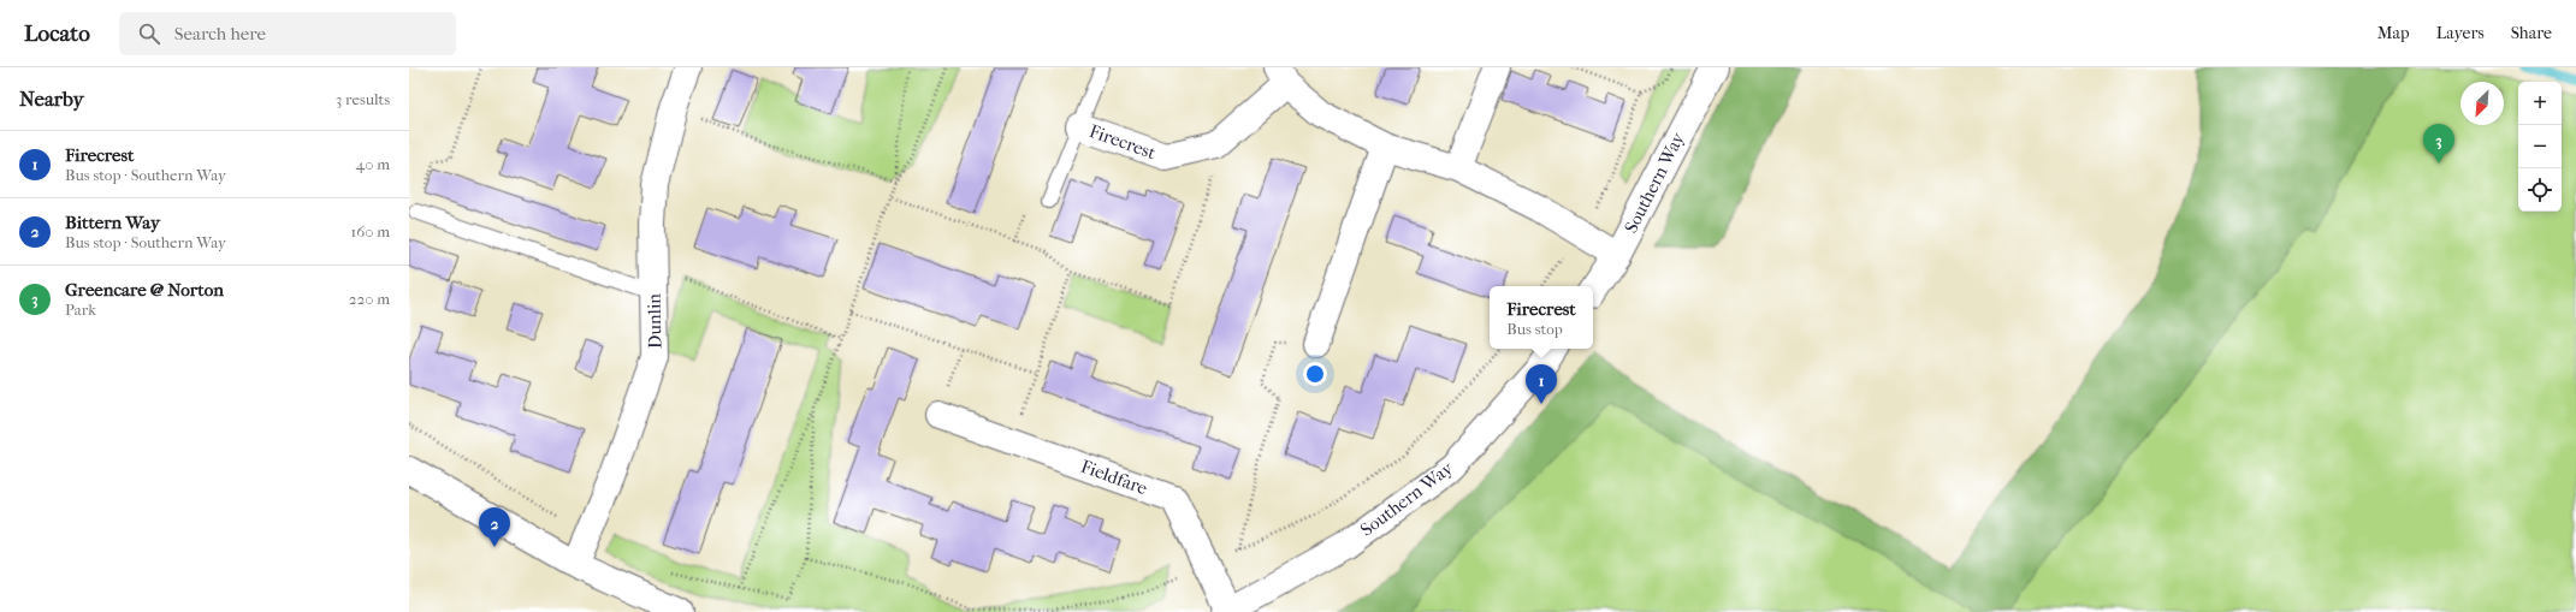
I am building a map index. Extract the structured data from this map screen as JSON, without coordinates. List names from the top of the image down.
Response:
{
  "streets": {
    "street": [
      "Firecrest",
      "Southern Way",
      "Dunlin",
      "Fieldfare"
    ]
  },
  "crossings": [
    ["Firecrest", "Southern Way"],
    ["Southern Way", "Fieldfare"]
  ],
  "north": "bottom left",
  "page": {
    "header": "Locato",
    "search": "Search here",
    "nav": ["Map", "Layers", "Share"],
    "heading": ["Nearby", "3 results"],
    "map_buttons": ["+", "−"],
    "pins": ["3", "1", "2"],
    "list": [
      {
        "mark": "1",
        "name": "Firecrest",
        "note": "Bus stop · Southern Way",
        "value": "40 m"
      },
      {
        "mark": "2",
        "name": "Bittern Way",
        "note": "Bus stop · Southern Way",
        "value": "160 m"
      },
      {
        "mark": "3",
        "name": "Greencare @ Norton",
        "note": "Park",
        "value": "220 m"
      }
    ],
    "popup": ["Firecrest", "Bus stop"]
  }
}
